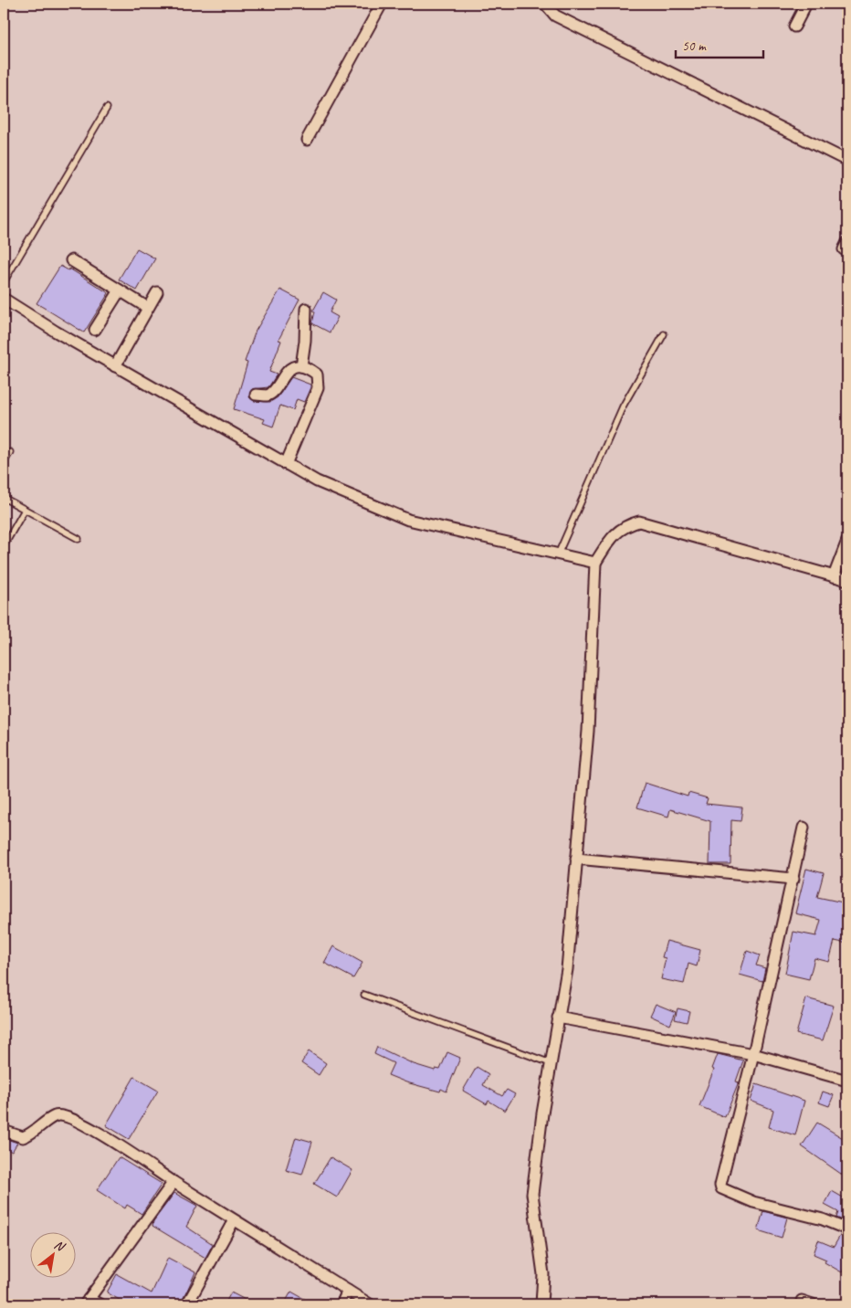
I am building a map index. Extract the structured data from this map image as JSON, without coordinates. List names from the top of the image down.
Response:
{
  "scale_bar": "50 m",
  "north": "top right"
}
